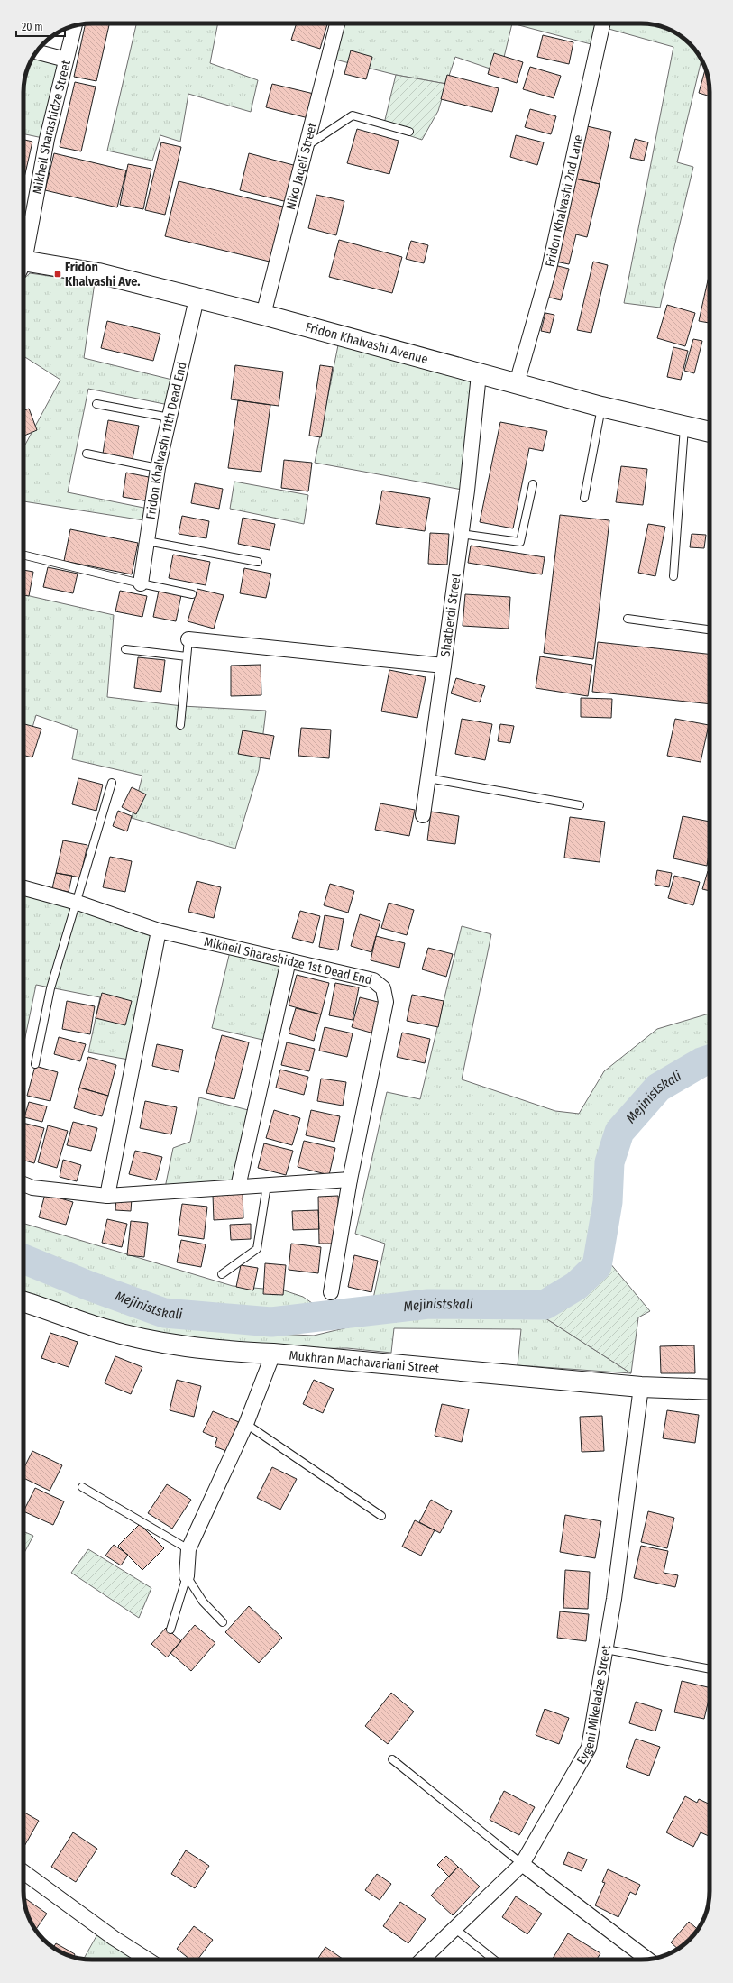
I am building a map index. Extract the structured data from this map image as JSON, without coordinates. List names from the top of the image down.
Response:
{
  "streets": {
    "main road": ["Fridon Khalvashi Avenue", "Mukhran Machavariani Street"],
    "street": [
      "Mikheil Sharashidze Street",
      "Niko Jaqeli Street",
      "Fridon Khalvashi 2nd Lane",
      "Fridon Khalvashi 11th Dead End",
      "Shatberdi Street",
      "Mikheil Sharashidze 1st Dead End",
      "Evgeni Mikeladze Street"
    ]
  },
  "crossings": [
    ["Niko Jaqeli Street", "Fridon Khalvashi Avenue"],
    ["Fridon Khalvashi 2nd Lane", "Fridon Khalvashi Avenue"],
    ["Fridon Khalvashi Avenue", "Fridon Khalvashi 11th Dead End"],
    ["Fridon Khalvashi Avenue", "Shatberdi Street"],
    ["Mukhran Machavariani Street", "Evgeni Mikeladze Street"]
  ],
  "water": ["Mejinistskali"],
  "places": {
    "transit": ["Fridon Khalvashi Ave."]
  },
  "scale_bar": "20 m"
}
